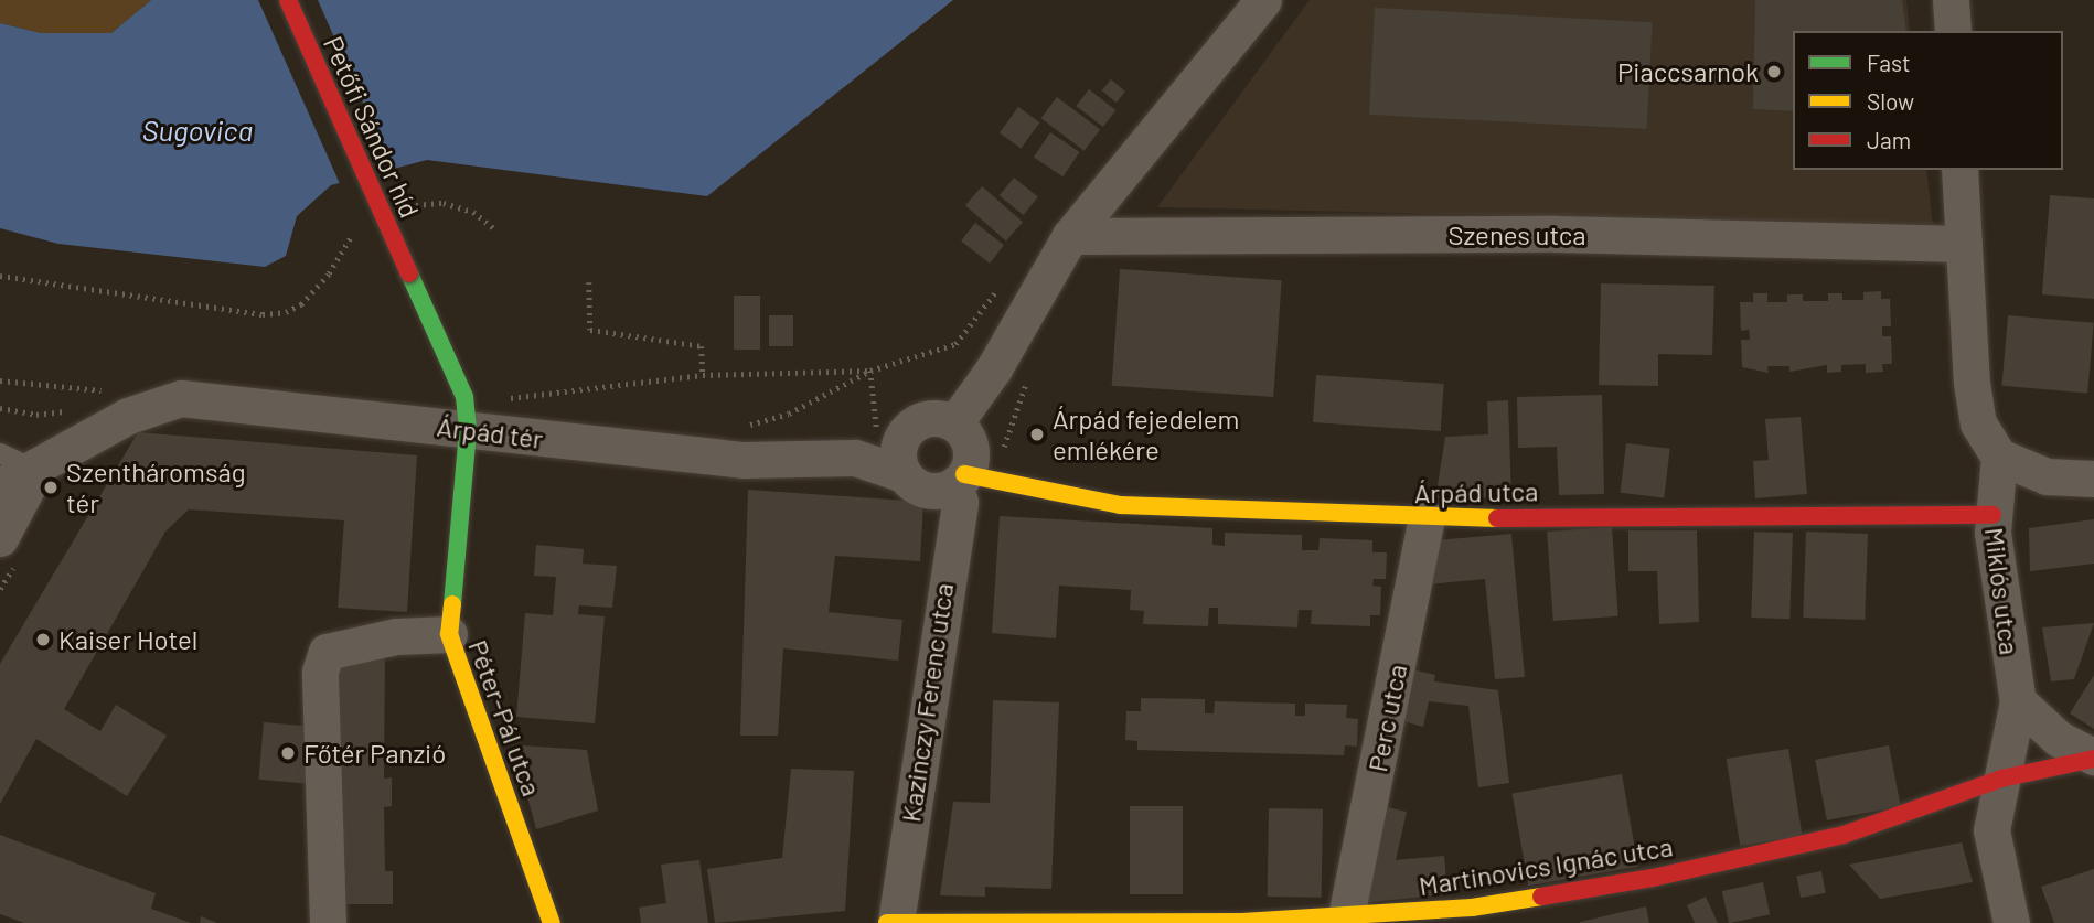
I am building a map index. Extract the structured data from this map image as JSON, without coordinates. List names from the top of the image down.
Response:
{
  "streets": {
    "street": [
      "Petőfi Sándor híd",
      "Szenes utca",
      "Árpád tér",
      "Árpád utca",
      "Miklós utca",
      "Kazinczy Ferenc utca",
      "Péter-Pál utca",
      "Perc utca",
      "Martinovics Ignác utca"
    ]
  },
  "crossings": [
    ["Petőfi Sándor híd", "Árpád tér"],
    ["Petőfi Sándor híd", "Péter-Pál utca"],
    ["Árpád tér", "Péter-Pál utca"],
    ["Árpád utca", "Miklós utca"],
    ["Árpád utca", "Kazinczy Ferenc utca"],
    ["Árpád utca", "Perc utca"],
    ["Miklós utca", "Martinovics Ignác utca"],
    ["Kazinczy Ferenc utca", "Martinovics Ignác utca"],
    ["Perc utca", "Martinovics Ignác utca"]
  ],
  "water": ["Sugovica"],
  "places": [
    "Piaccsarnok",
    "Árpád fejedelem emlékére",
    "Szentháromság tér",
    "Kaiser Hotel",
    "Főtér Panzió"
  ],
  "legend": ["Fast", "Slow", "Jam"]
}
